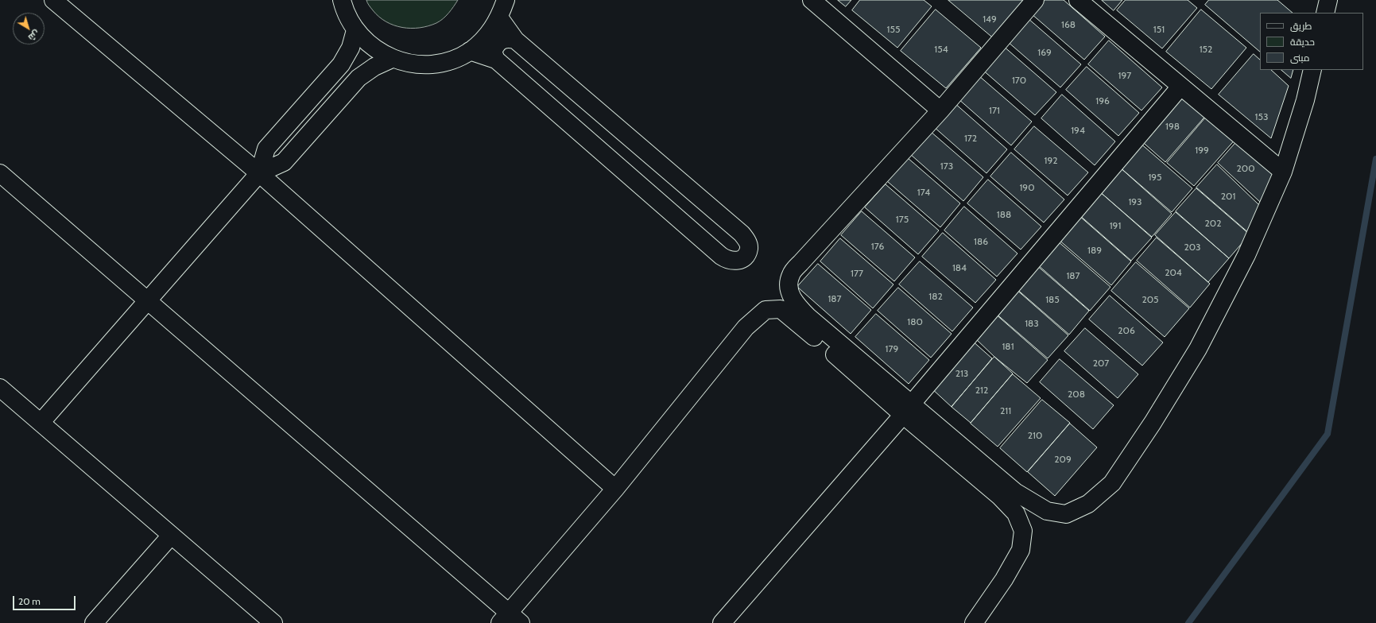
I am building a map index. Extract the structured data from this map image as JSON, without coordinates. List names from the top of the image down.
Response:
{
  "house_numbers": [
    "149",
    "168",
    "155",
    "151",
    "154",
    "152",
    "169",
    "197",
    "170",
    "196",
    "171",
    "153",
    "198",
    "194",
    "172",
    "199",
    "192",
    "173",
    "200",
    "195",
    "190",
    "174",
    "201",
    "193",
    "188",
    "175",
    "202",
    "191",
    "186",
    "176",
    "203",
    "189",
    "184",
    "204",
    "177",
    "187",
    "182",
    "187",
    "185",
    "205",
    "180",
    "183",
    "206",
    "181",
    "179",
    "207",
    "213",
    "212",
    "208",
    "211",
    "210",
    "209"
  ],
  "legend": ["طريق", "حديقة", "مبنى"],
  "scale_bar": "20 m",
  "north": "bottom right"
}
